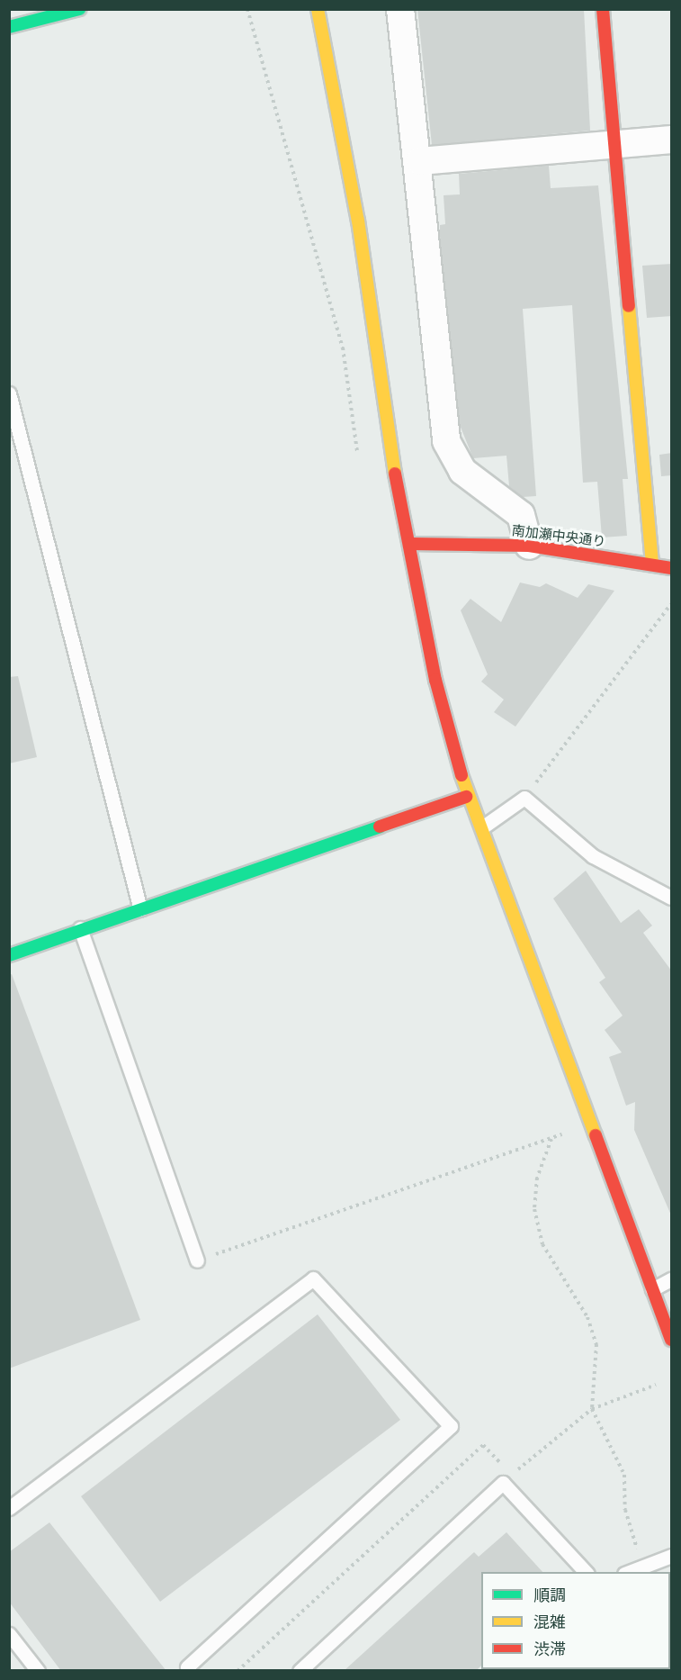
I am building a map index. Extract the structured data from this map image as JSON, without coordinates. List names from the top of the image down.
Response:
{
  "streets": {
    "street": ["南加瀬中央通り"]
  },
  "legend": ["順調", "混雑", "渋滞"]
}
